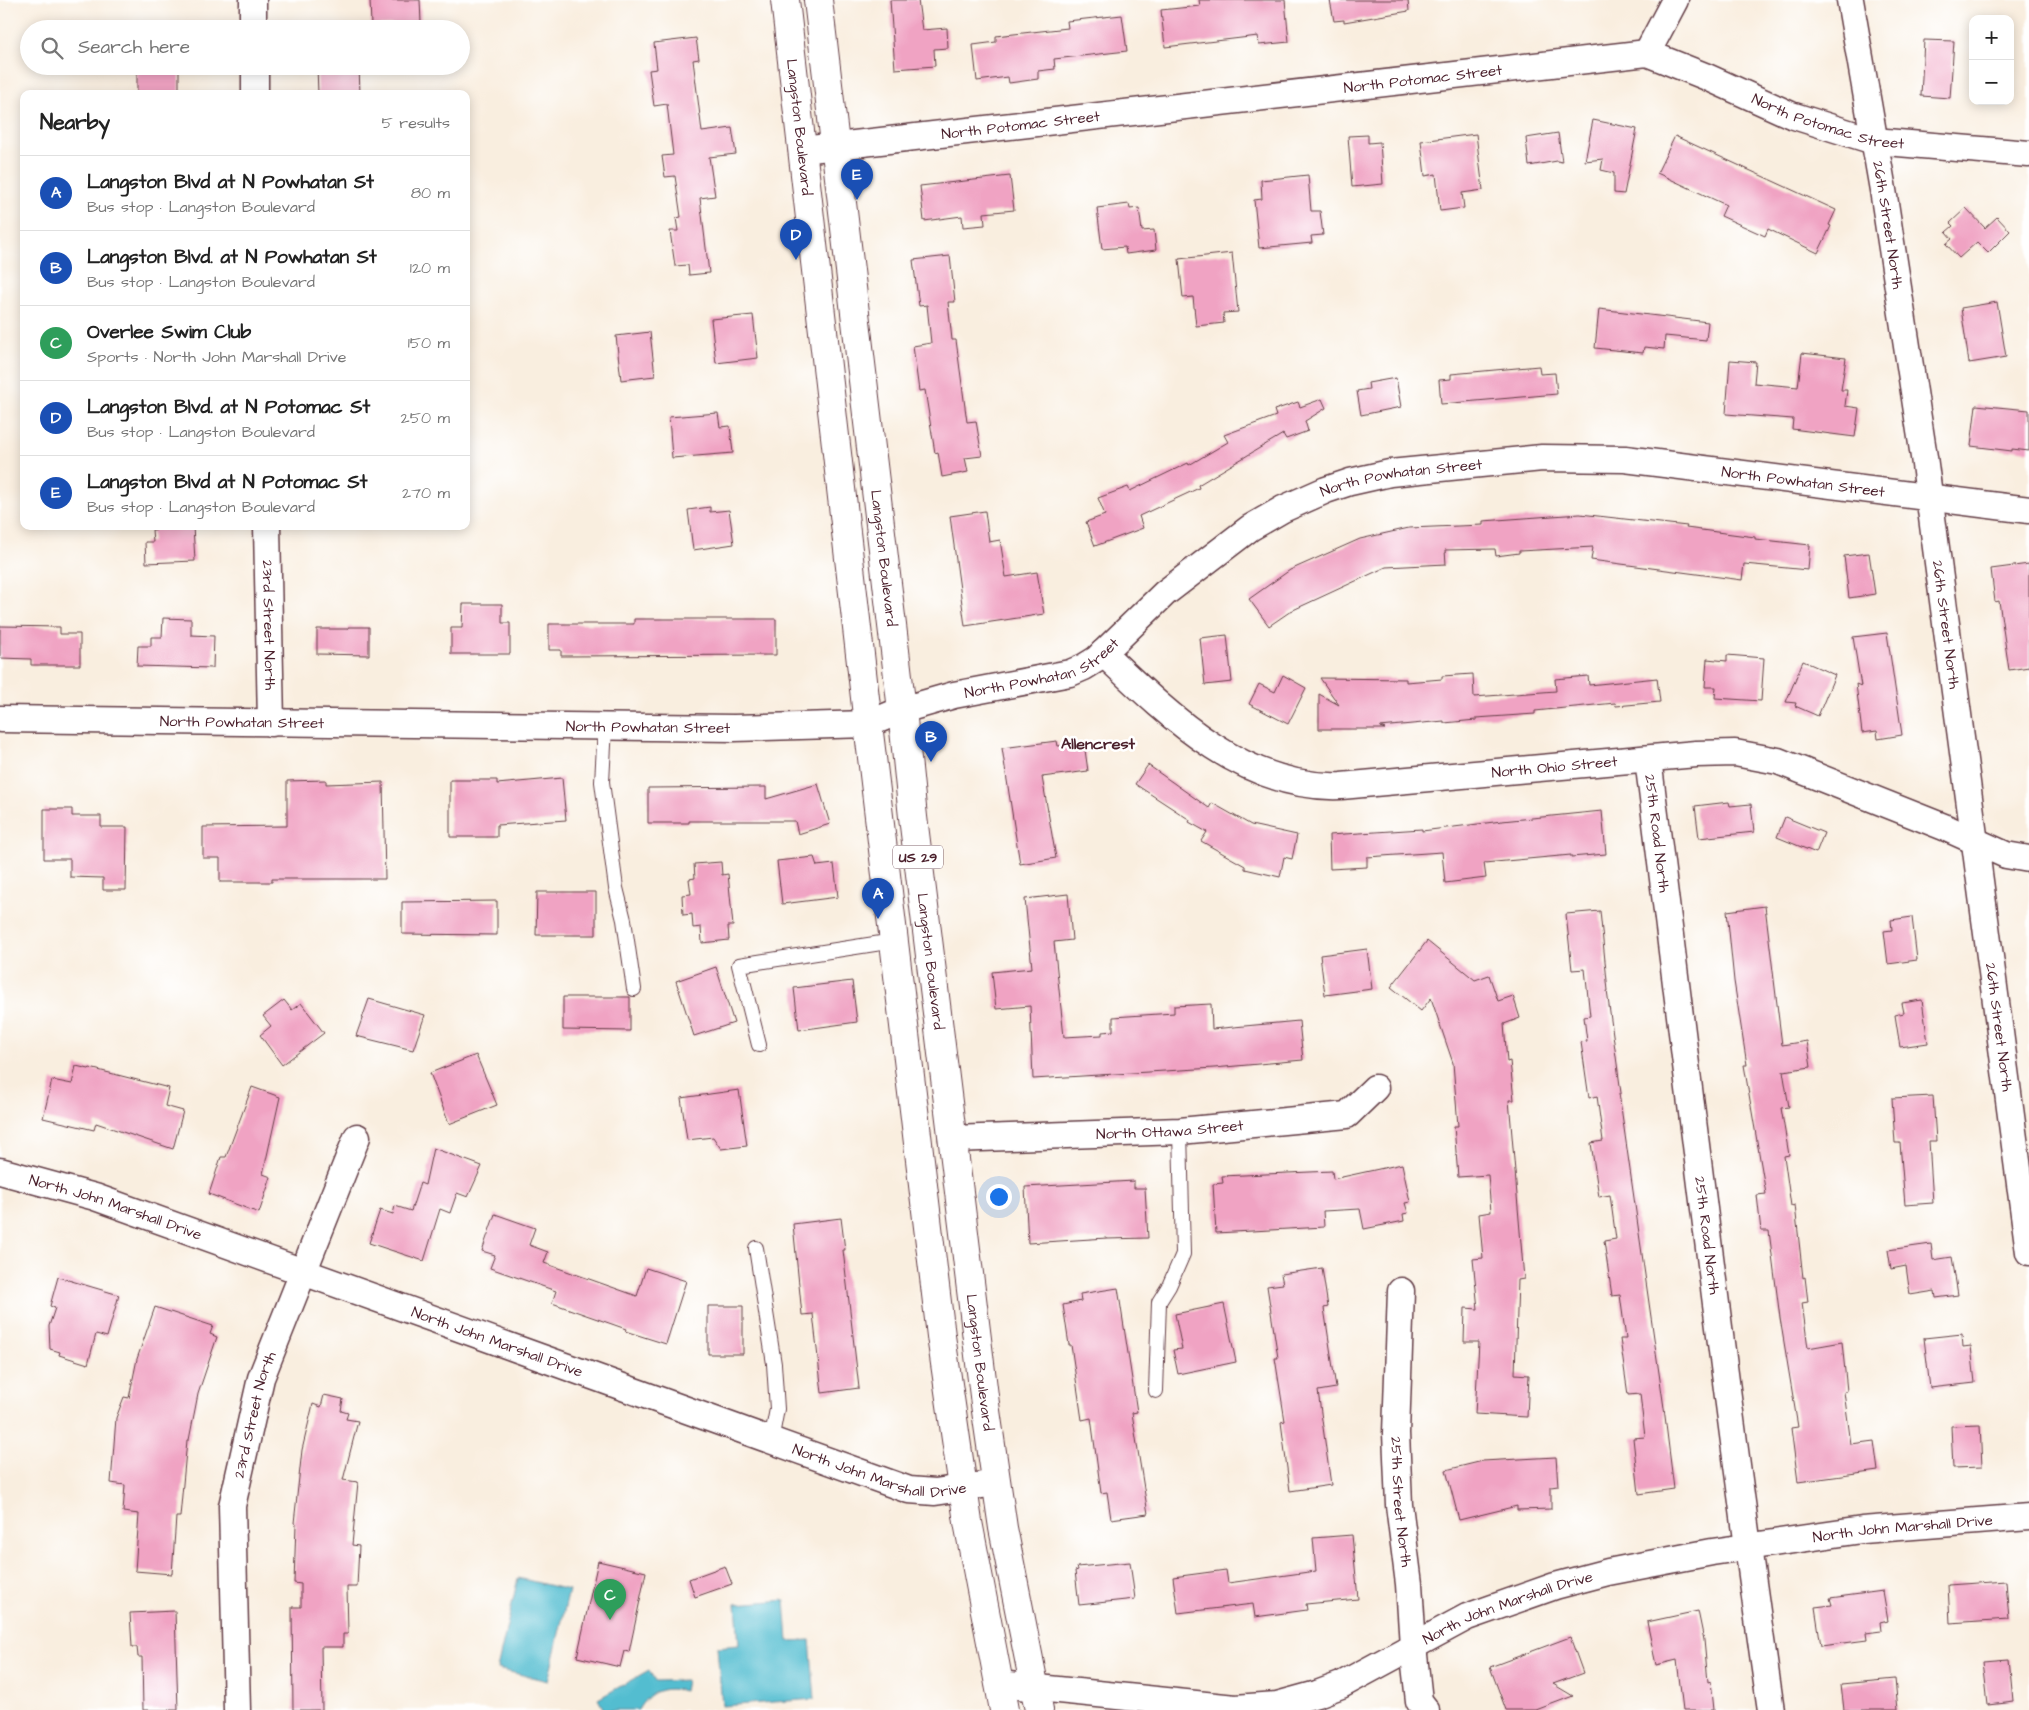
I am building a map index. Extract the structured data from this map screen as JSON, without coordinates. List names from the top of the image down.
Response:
{
  "streets": {
    "main road": ["Langston Boulevard", "US 29"],
    "street": [
      "North Potomac Street",
      "26th Street North",
      "North Powhatan Street",
      "23rd Street North",
      "North Ohio Street",
      "25th Road North",
      "North Ottawa Street",
      "North John Marshall Drive",
      "25th Street North"
    ]
  },
  "crossings": [
    ["North Potomac Street", "Langston Boulevard"],
    ["North Potomac Street", "26th Street North"],
    ["Langston Boulevard", "North Powhatan Street"],
    ["Langston Boulevard", "North Ottawa Street"],
    ["Langston Boulevard", "North John Marshall Drive"],
    ["26th Street North", "North Powhatan Street"],
    ["26th Street North", "North Ohio Street"],
    ["North Powhatan Street", "23rd Street North"],
    ["North Powhatan Street", "North Ohio Street"],
    ["23rd Street North", "North John Marshall Drive"],
    ["North Ohio Street", "25th Road North"],
    ["25th Road North", "North John Marshall Drive"],
    ["North John Marshall Drive", "25th Street North"]
  ],
  "districts": ["Allencrest"],
  "page": {
    "map_buttons": ["+", "−"],
    "search": "Search here",
    "heading": ["Nearby", "5 results"],
    "list": [
      {
        "mark": "A",
        "name": "Langston Blvd at N Powhatan St",
        "note": "Bus stop · Langston Boulevard",
        "value": "80 m"
      },
      {
        "mark": "B",
        "name": "Langston Blvd. at N Powhatan St",
        "note": "Bus stop · Langston Boulevard",
        "value": "120 m"
      },
      {
        "mark": "C",
        "name": "Overlee Swim Club",
        "note": "Sports · North John Marshall Drive",
        "value": "150 m"
      },
      {
        "mark": "D",
        "name": "Langston Blvd. at N Potomac St",
        "note": "Bus stop · Langston Boulevard",
        "value": "250 m"
      },
      {
        "mark": "E",
        "name": "Langston Blvd at N Potomac St",
        "note": "Bus stop · Langston Boulevard",
        "value": "270 m"
      }
    ],
    "pins": [
      "E",
      "D",
      "B",
      "A",
      "C"
    ]
  }
}
